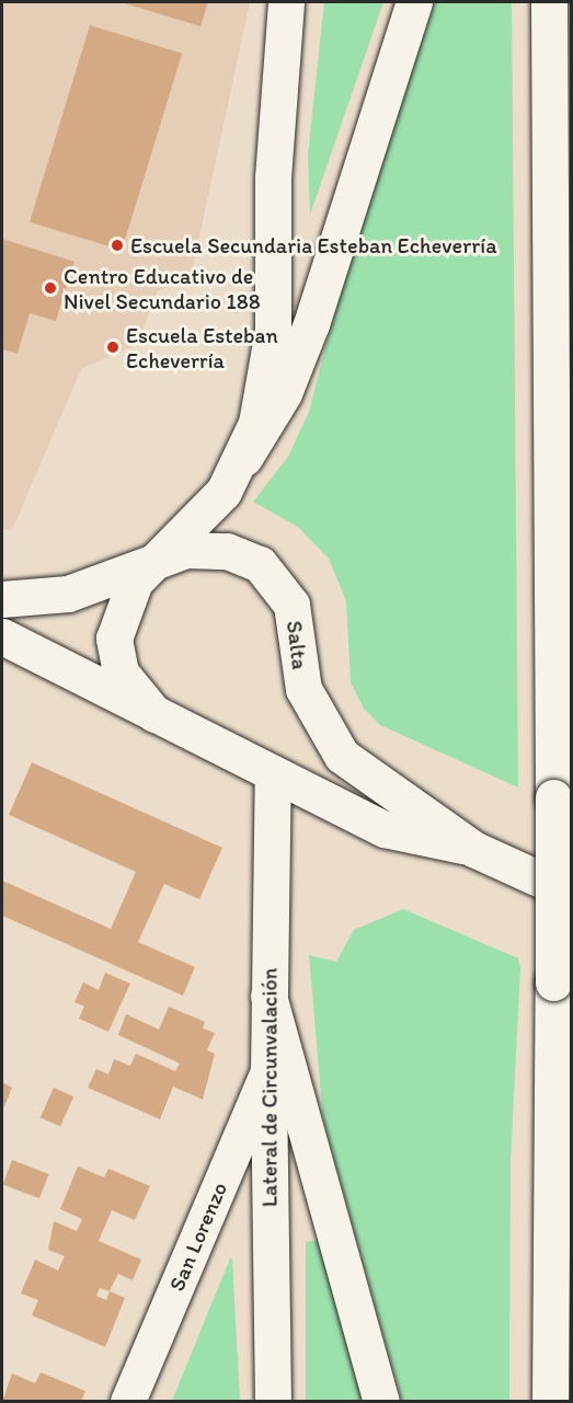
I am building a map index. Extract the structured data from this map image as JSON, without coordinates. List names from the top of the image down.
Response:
{
  "streets": {
    "main road": ["Salta", "Lateral de Circunvalación"],
    "street": ["San Lorenzo"]
  },
  "crossings": [
    ["Salta", "Lateral de Circunvalación"],
    ["Lateral de Circunvalación", "San Lorenzo"]
  ],
  "places": ["Escuela Secundaria Esteban Echeverría", "Centro Educativo de Nivel Secundario 188", "Escuela Esteban Echeverría"]
}
